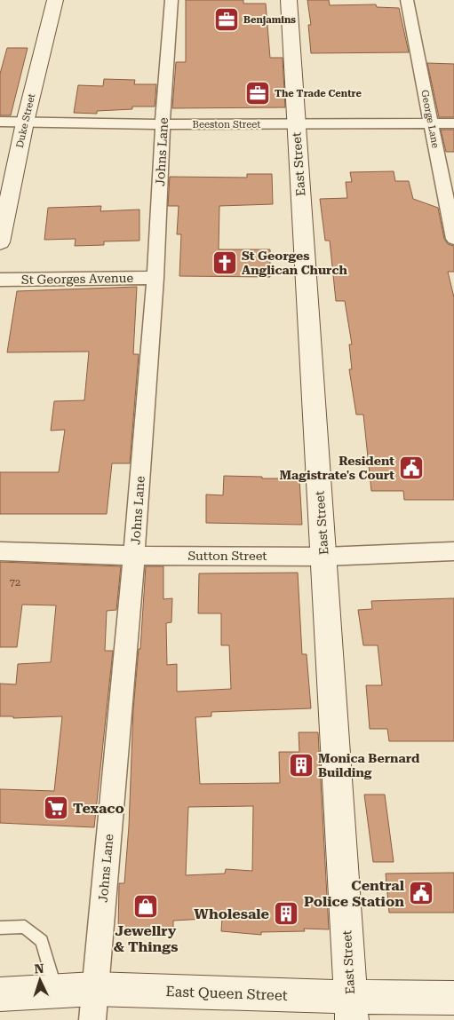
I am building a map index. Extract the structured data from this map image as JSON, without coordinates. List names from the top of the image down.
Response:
{
  "streets": {
    "main road": ["Duke Street", "East Street", "East Queen Street"],
    "street": [
      "George Lane",
      "Beeston Street",
      "Johns Lane",
      "St Georges Avenue",
      "Sutton Street"
    ]
  },
  "crossings": [
    ["George Lane", "Beeston Street"],
    ["Duke Street", "Beeston Street"],
    ["Beeston Street", "Johns Lane"],
    ["Beeston Street", "East Street"],
    ["Johns Lane", "St Georges Avenue"],
    ["Johns Lane", "Sutton Street"],
    ["Johns Lane", "East Queen Street"],
    ["East Street", "Sutton Street"],
    ["East Street", "East Queen Street"]
  ],
  "places": {
    "office": ["Benjamins", "The Trade Centre"],
    "church": ["St Georges Anglican Church"],
    "public building": ["Resident Magistrate's Court", "Central Police Station"],
    "building": ["Monica Bernard Building", "Wholesale"],
    "supermarket": ["Texaco"],
    "shop": ["Jewellry & Things"]
  },
  "house_numbers": ["72"],
  "north": "top"
}
